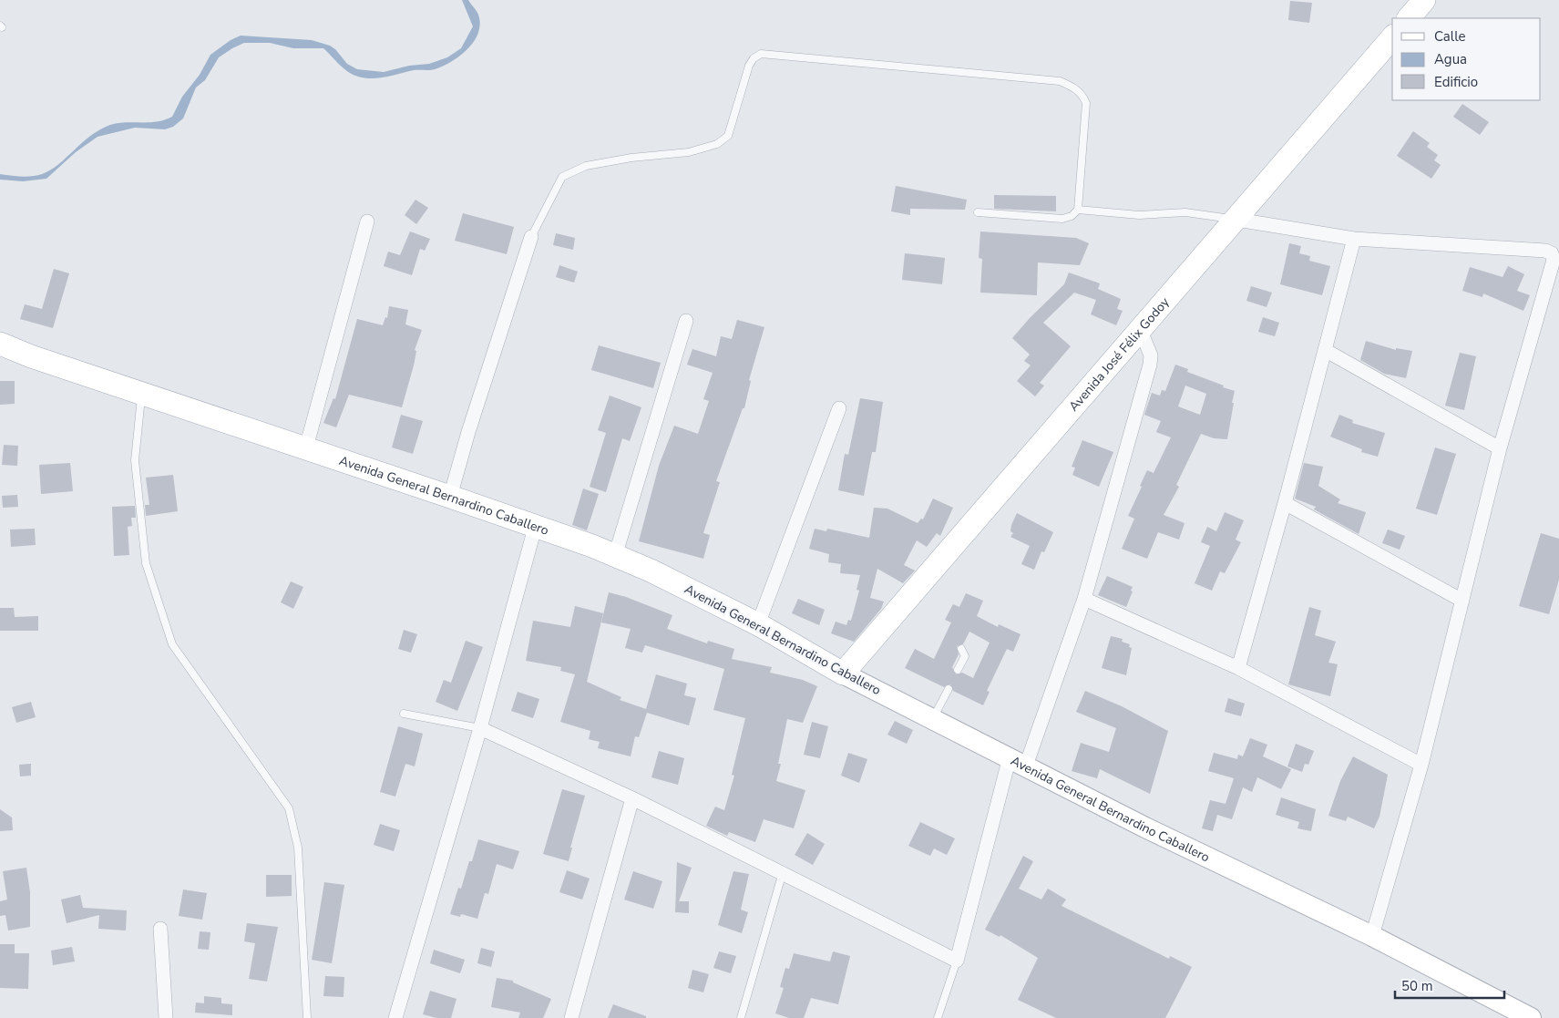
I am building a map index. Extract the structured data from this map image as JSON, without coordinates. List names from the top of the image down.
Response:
{
  "streets": {
    "main road": ["Avenida José Félix Godoy", "Avenida General Bernardino Caballero"]
  },
  "crossings": [
    ["Avenida José Félix Godoy", "Avenida General Bernardino Caballero"]
  ],
  "legend": ["Calle", "Agua", "Edificio"],
  "scale_bar": "50 m"
}
